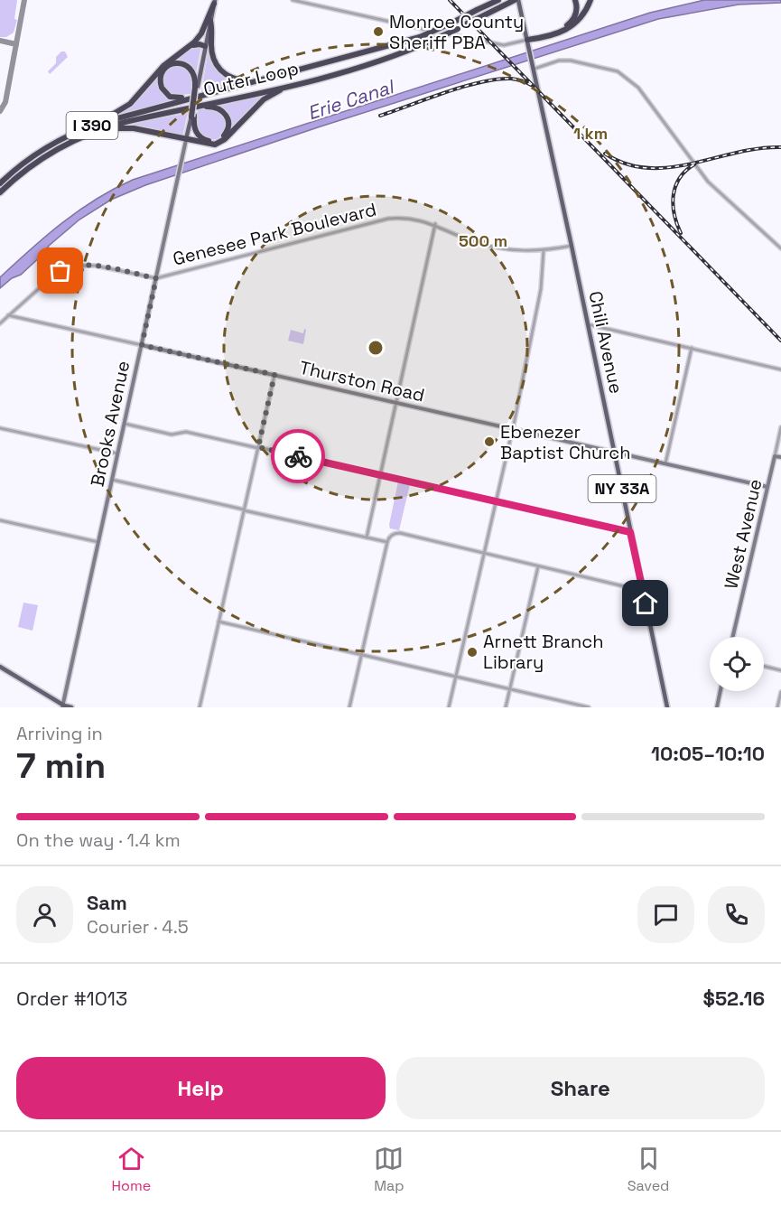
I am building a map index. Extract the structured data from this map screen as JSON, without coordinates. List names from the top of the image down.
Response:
{
  "streets": {
    "highway": ["Outer Loop", "I 390"],
    "main road": [
      "Chili Avenue",
      "Thurston Road",
      "Brooks Avenue",
      "NY 33A",
      "West Avenue"
    ],
    "street": ["Genesee Park Boulevard"]
  },
  "crossings": [
    ["Outer Loop", "Chili Avenue"],
    ["Genesee Park Boulevard", "Chili Avenue"],
    ["Genesee Park Boulevard", "Thurston Road"],
    ["Genesee Park Boulevard", "Brooks Avenue"],
    ["Chili Avenue", "Thurston Road"],
    ["Thurston Road", "Brooks Avenue"],
    ["Thurston Road", "West Avenue"]
  ],
  "water": ["Erie Canal"],
  "places": ["Monroe County Sheriff PBA", "Ebenezer Baptist Church", "Arnett Branch Library"],
  "page": {
    "heading": ["7 min", "Arriving in", "10:05–10:10"],
    "panel": [
      "Sam",
      "Courier · 4.5",
      "Order #1013",
      "$52.16"
    ],
    "bar": "On the way · 1.4 km",
    "buttons": ["Help", "Share"],
    "tabs": ["Home", "Map", "Saved"]
  },
  "rings": ["1 km", "500 m"]
}
